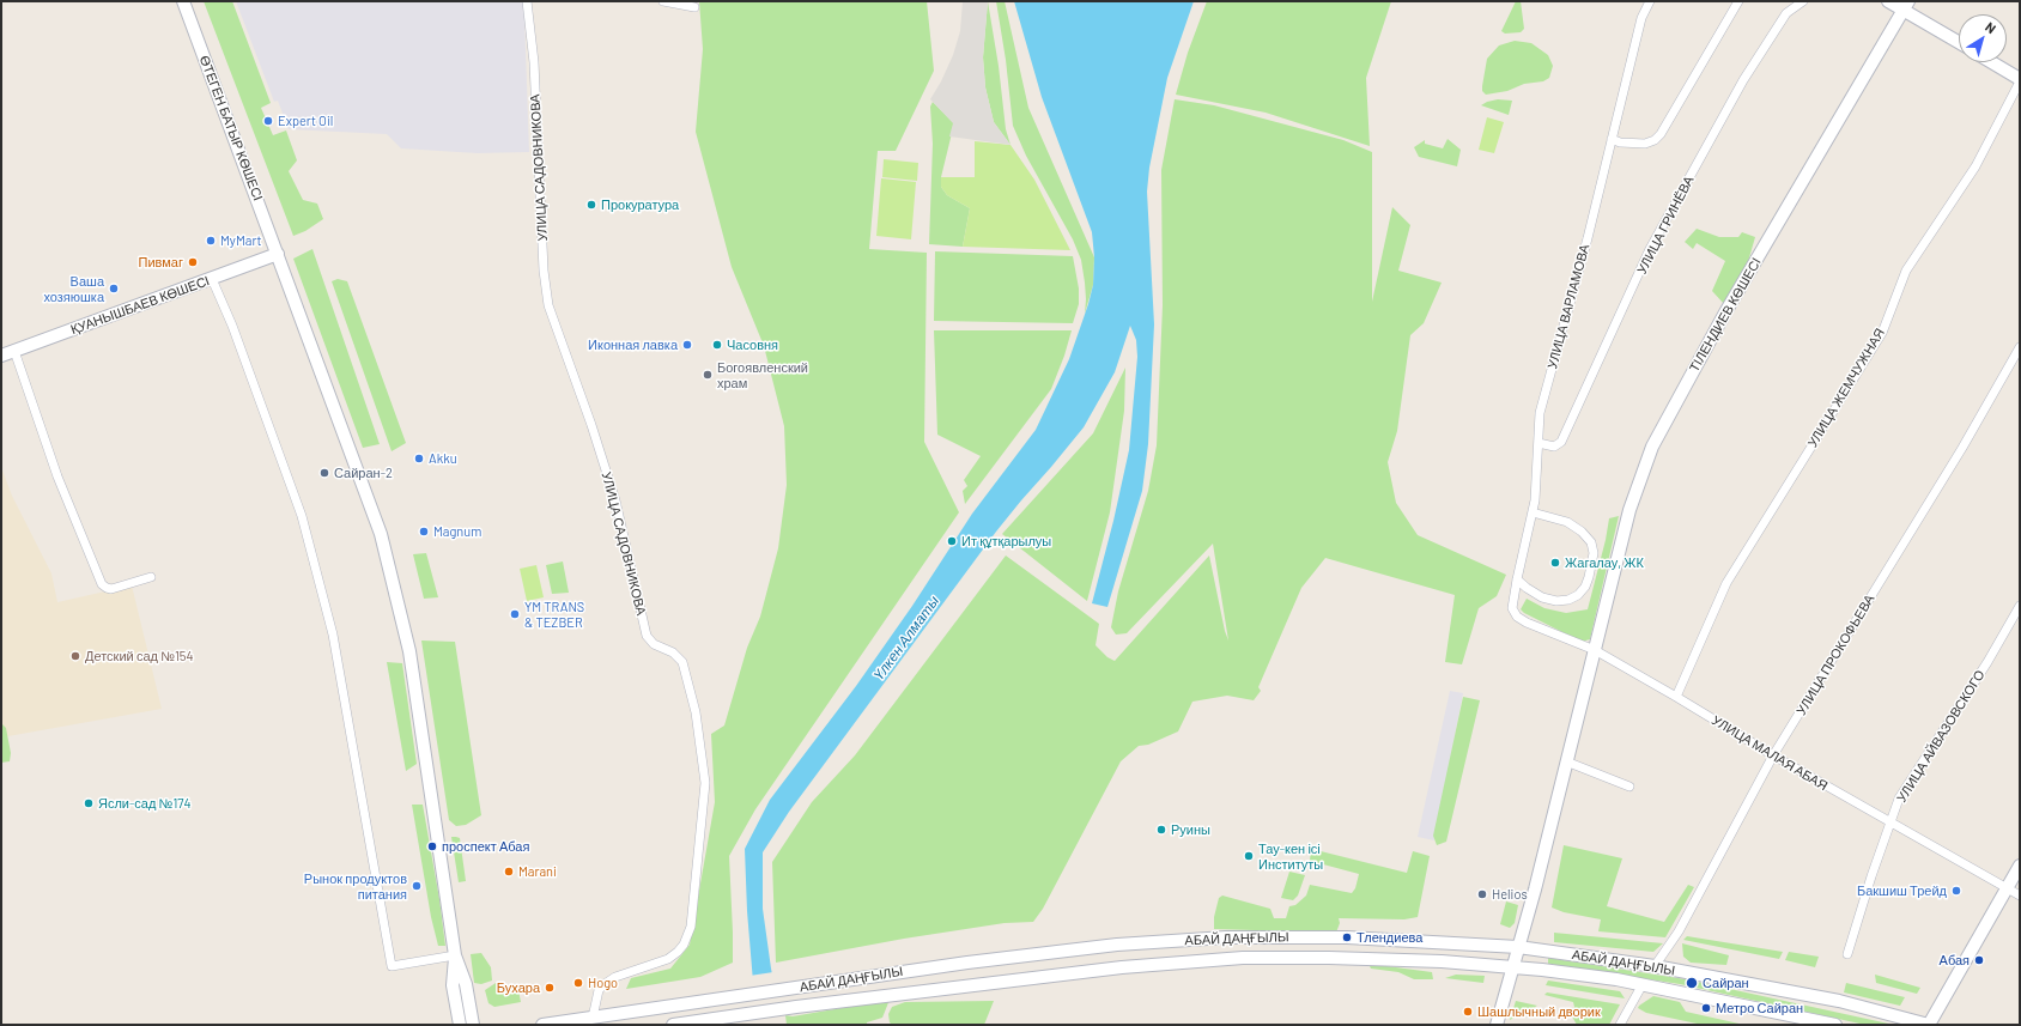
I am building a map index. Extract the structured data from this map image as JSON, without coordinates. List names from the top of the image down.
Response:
{
  "streets": {
    "main road": [
      "ӨТЕГЕН БАТЫР КӨШЕСІ",
      "ҚУАНЫШБАЕВ КӨШЕСІ",
      "ТІЛЕНДИЕВ КӨШЕСІ",
      "АБАЙ ДАҢҒЫЛЫ"
    ],
    "street": [
      "УЛИЦА САДОВНИКОВА",
      "УЛИЦА ГРИНЁВА",
      "УЛИЦА ВАРЛАМОВА",
      "УЛИЦА ЖЕМЧУЖНАЯ",
      "УЛИЦА ПРОКОФЬЕВА",
      "УЛИЦА АЙВАЗОВСКОГО",
      "УЛИЦА МАЛАЯ АБАЯ"
    ]
  },
  "crossings": [
    ["ӨТЕГЕН БАТЫР КӨШЕСІ", "ҚУАНЫШБАЕВ КӨШЕСІ"],
    ["УЛИЦА САДОВНИКОВА", "АБАЙ ДАҢҒЫЛЫ"],
    ["УЛИЦА ГРИНЁВА", "УЛИЦА ВАРЛАМОВА"],
    ["УЛИЦА ВАРЛАМОВА", "УЛИЦА МАЛАЯ АБАЯ"],
    ["ТІЛЕНДИЕВ КӨШЕСІ", "УЛИЦА МАЛАЯ АБАЯ"],
    ["ТІЛЕНДИЕВ КӨШЕСІ", "АБАЙ ДАҢҒЫЛЫ"],
    ["УЛИЦА ЖЕМЧУЖНАЯ", "УЛИЦА МАЛАЯ АБАЯ"],
    ["УЛИЦА ПРОКОФЬЕВА", "УЛИЦА МАЛАЯ АБАЯ"],
    ["УЛИЦА ПРОКОФЬЕВА", "АБАЙ ДАҢҒЫЛЫ"],
    ["УЛИЦА АЙВАЗОВСКОГО", "УЛИЦА МАЛАЯ АБАЯ"]
  ],
  "water": ["Үлкен Алматы"],
  "places": [
    "Expert Oil",
    "Прокуратура",
    "MyMart",
    "Пивмаг",
    "Ваша хозяюшка",
    "Иконная лавка",
    "Часовня",
    "Богоявленский храм",
    "Akku",
    "Сайран-2",
    "Magnum",
    "Ит құтқарылуы",
    "Жагалау, ЖК",
    "YM TRANS & TEZBER",
    "Детский сад №154",
    "Ясли-сад №174",
    "Руины",
    "проспект Абая",
    "Тау-кен ісі Институты",
    "Marani",
    "Рынок продуктов питания",
    "Бакшиш Трейд",
    "Helios",
    "Тлендиева",
    "Абая",
    "Hogo",
    "Сайран",
    "Бухара",
    "Метро Сайран",
    "Шашлычный дворик"
  ],
  "north": "top right"
}
